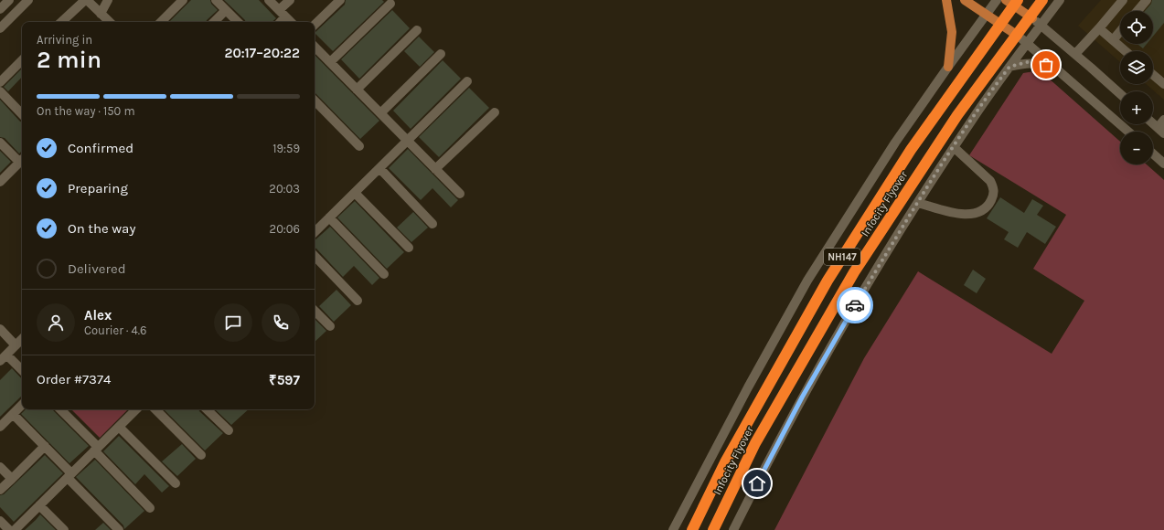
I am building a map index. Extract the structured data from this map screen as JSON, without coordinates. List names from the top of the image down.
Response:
{
  "streets": {
    "highway": ["Infocity Flyover", "NH147"]
  },
  "page": {
    "map_buttons": ["+", "−"],
    "heading": ["2 min", "Arriving in", "20:17–20:22"],
    "panel": [
      "Alex",
      "Courier · 4.6",
      "Order #7374",
      "₹597"
    ],
    "bar": "On the way · 150 m",
    "list": [
      ["Confirmed", "19:59"],
      ["Preparing", "20:03"],
      ["On the way", "20:06"],
      "Delivered"
    ]
  }
}
